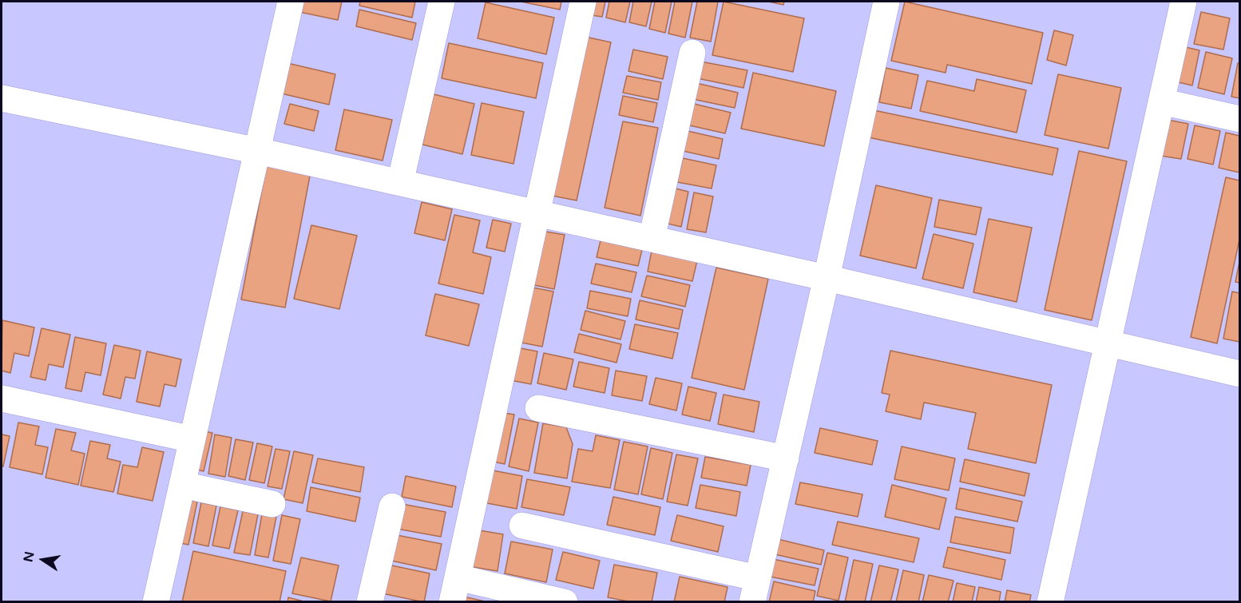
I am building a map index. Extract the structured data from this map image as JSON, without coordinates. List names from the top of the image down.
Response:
{
  "north": "left"
}
